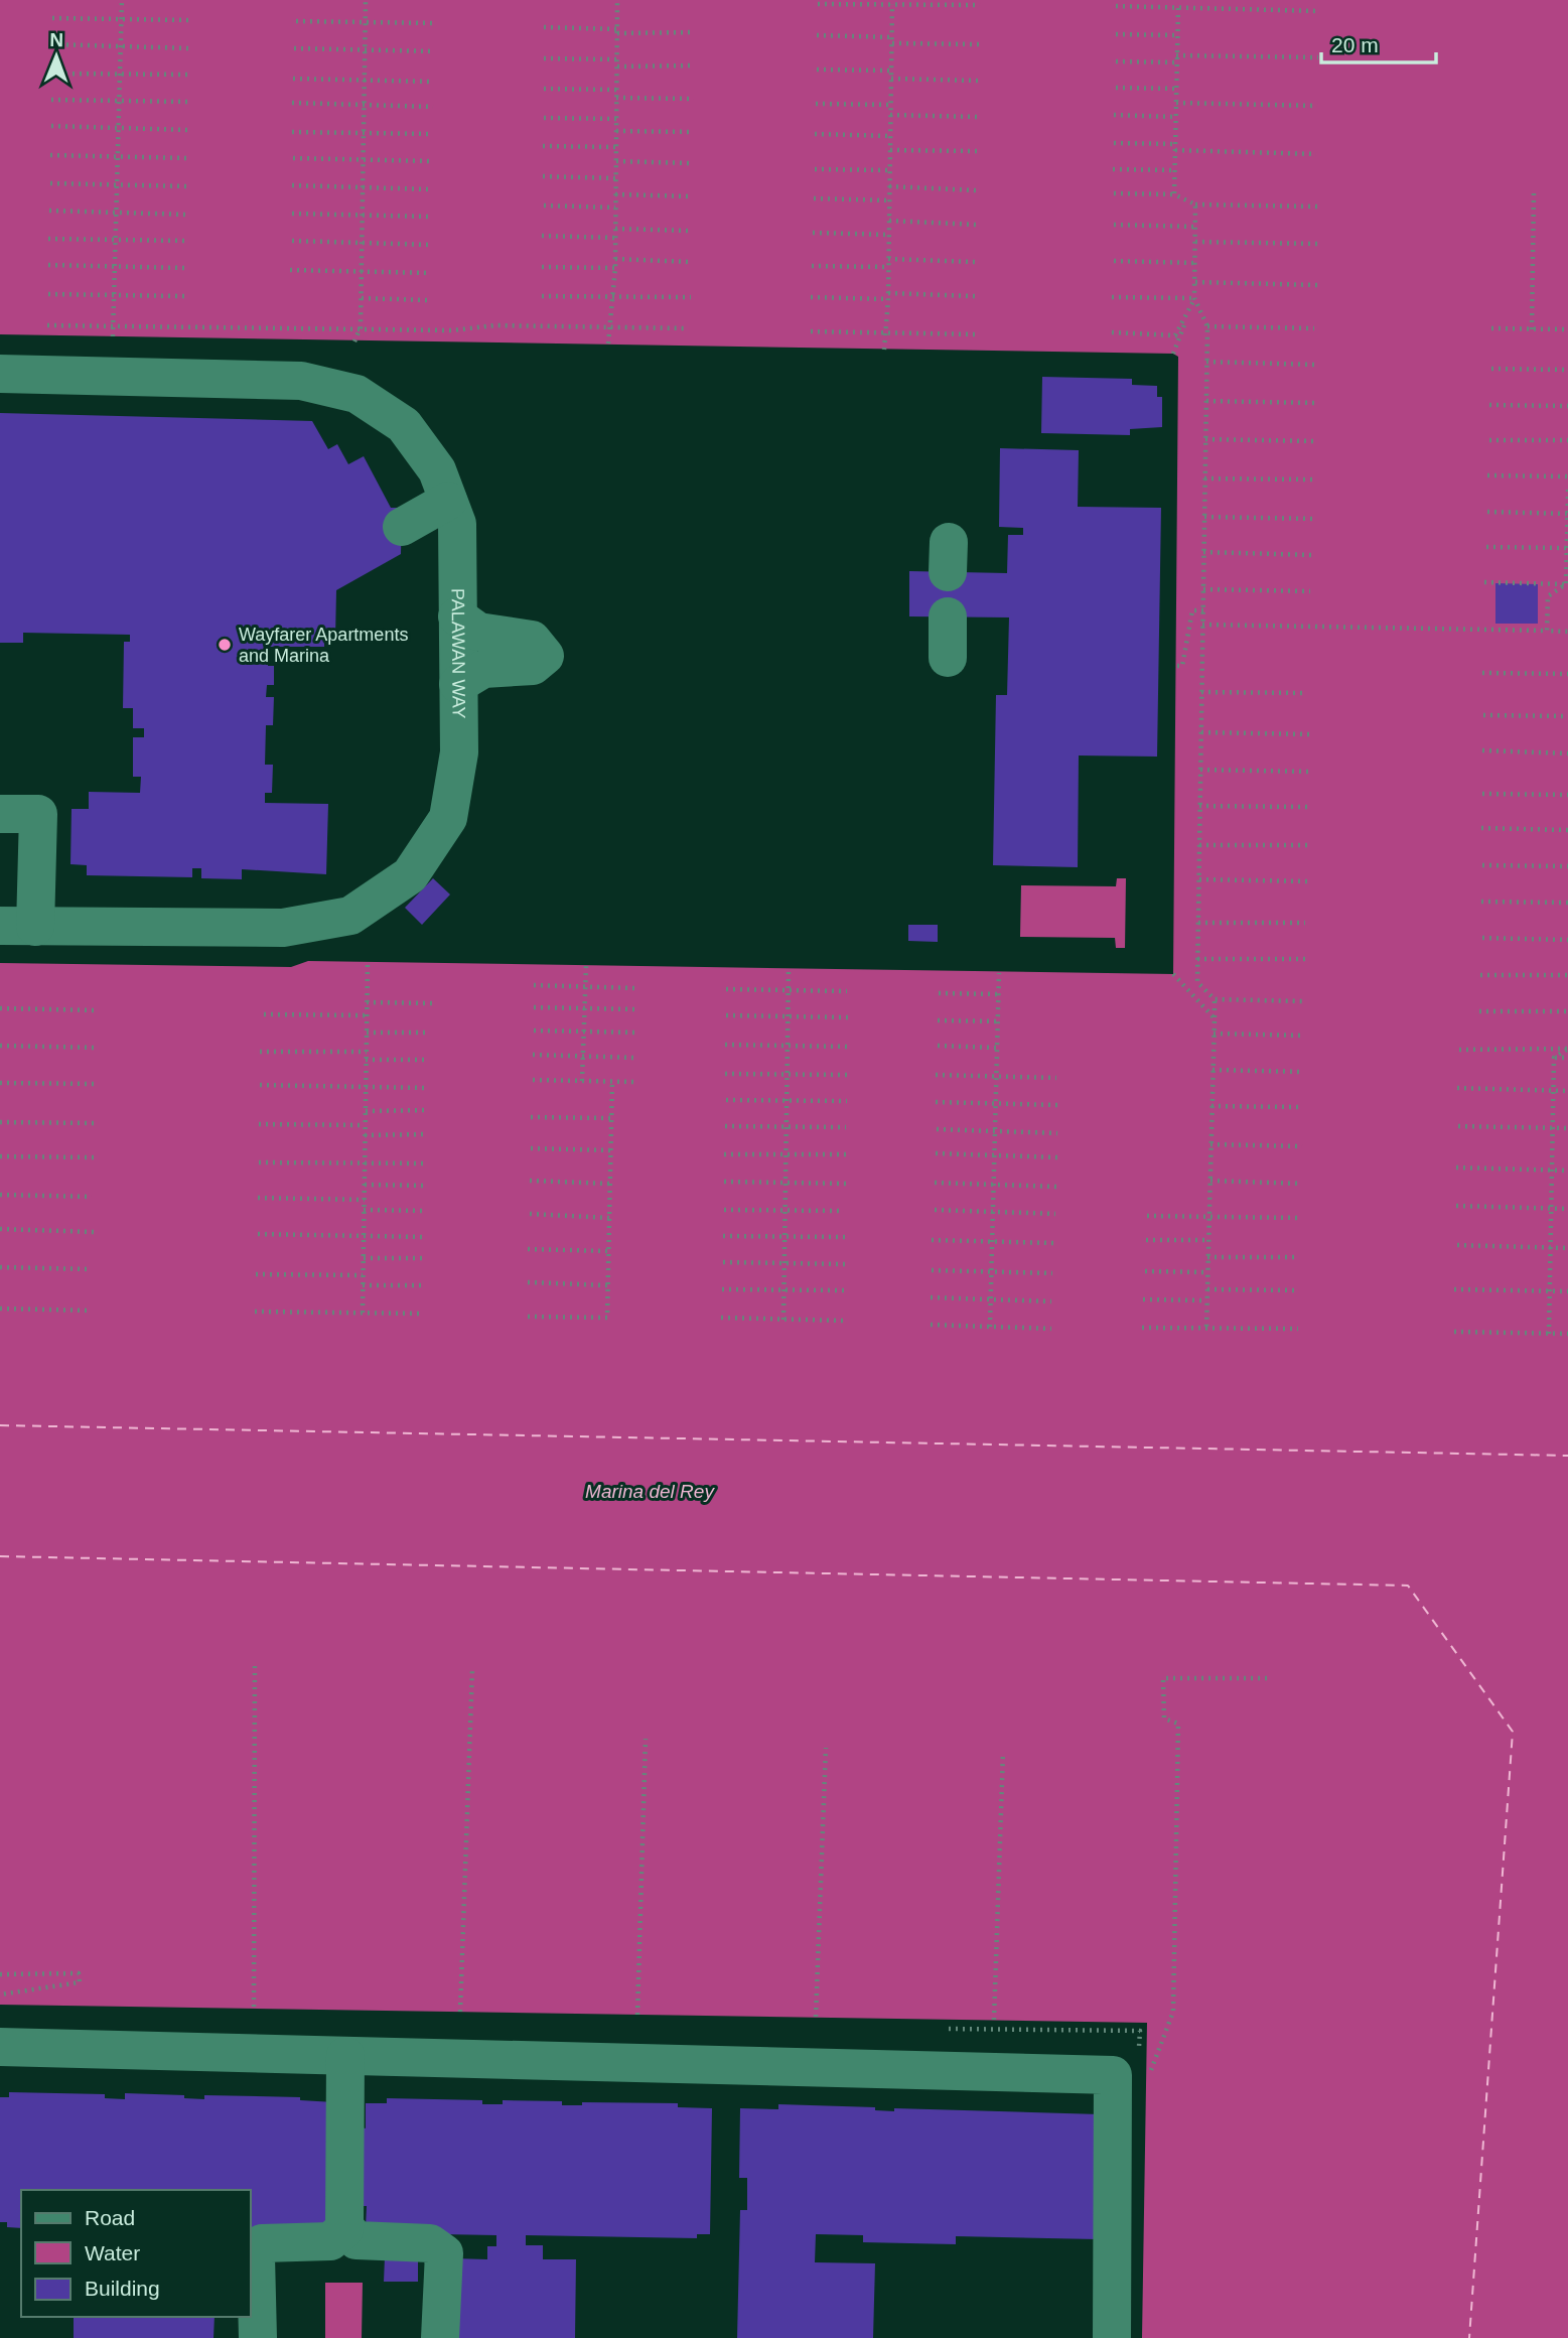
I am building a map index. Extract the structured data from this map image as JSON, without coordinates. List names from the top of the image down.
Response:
{
  "streets": {
    "street": ["PALAWAN WAY"]
  },
  "water": ["Marina del Rey"],
  "places": ["Wayfarer Apartments and Marina"],
  "legend": ["Road", "Water", "Building"],
  "scale_bar": "20 m",
  "north": "top"
}
